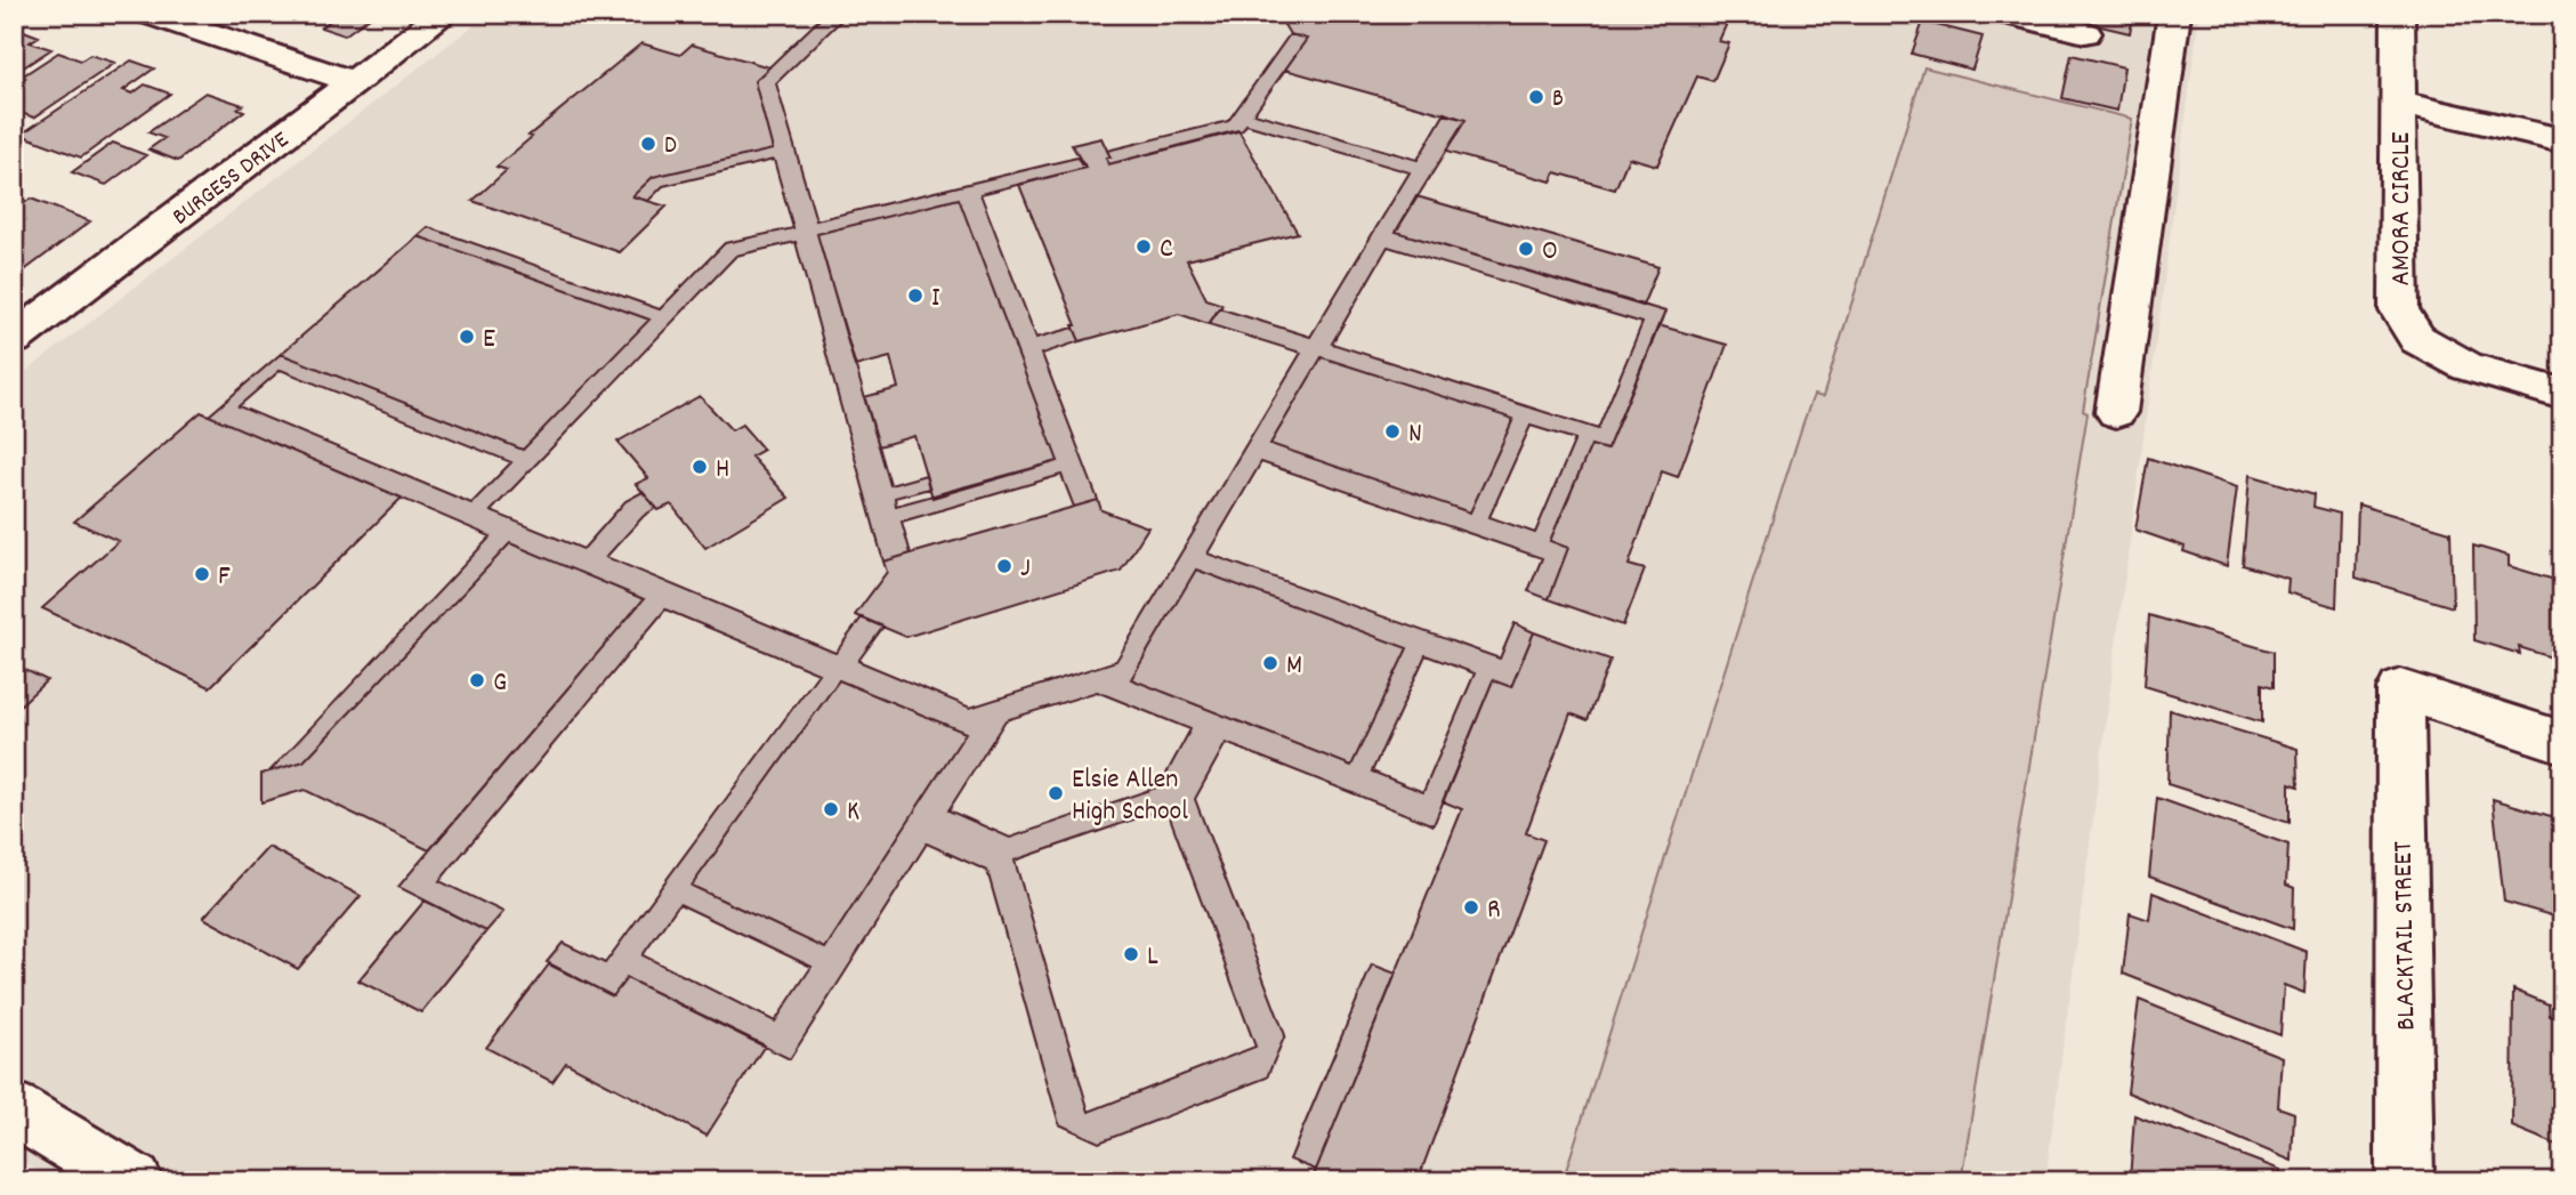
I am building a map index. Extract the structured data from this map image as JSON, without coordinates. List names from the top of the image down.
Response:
{
  "streets": {
    "street": ["BURGESS DRIVE", "AMORA CIRCLE", "BLACKTAIL STREET"]
  },
  "places": [
    "B",
    "D",
    "C",
    "O",
    "I",
    "E",
    "N",
    "H",
    "J",
    "F",
    "M",
    "G",
    "Elsie Allen High School",
    "K",
    "R",
    "L"
  ]
}
